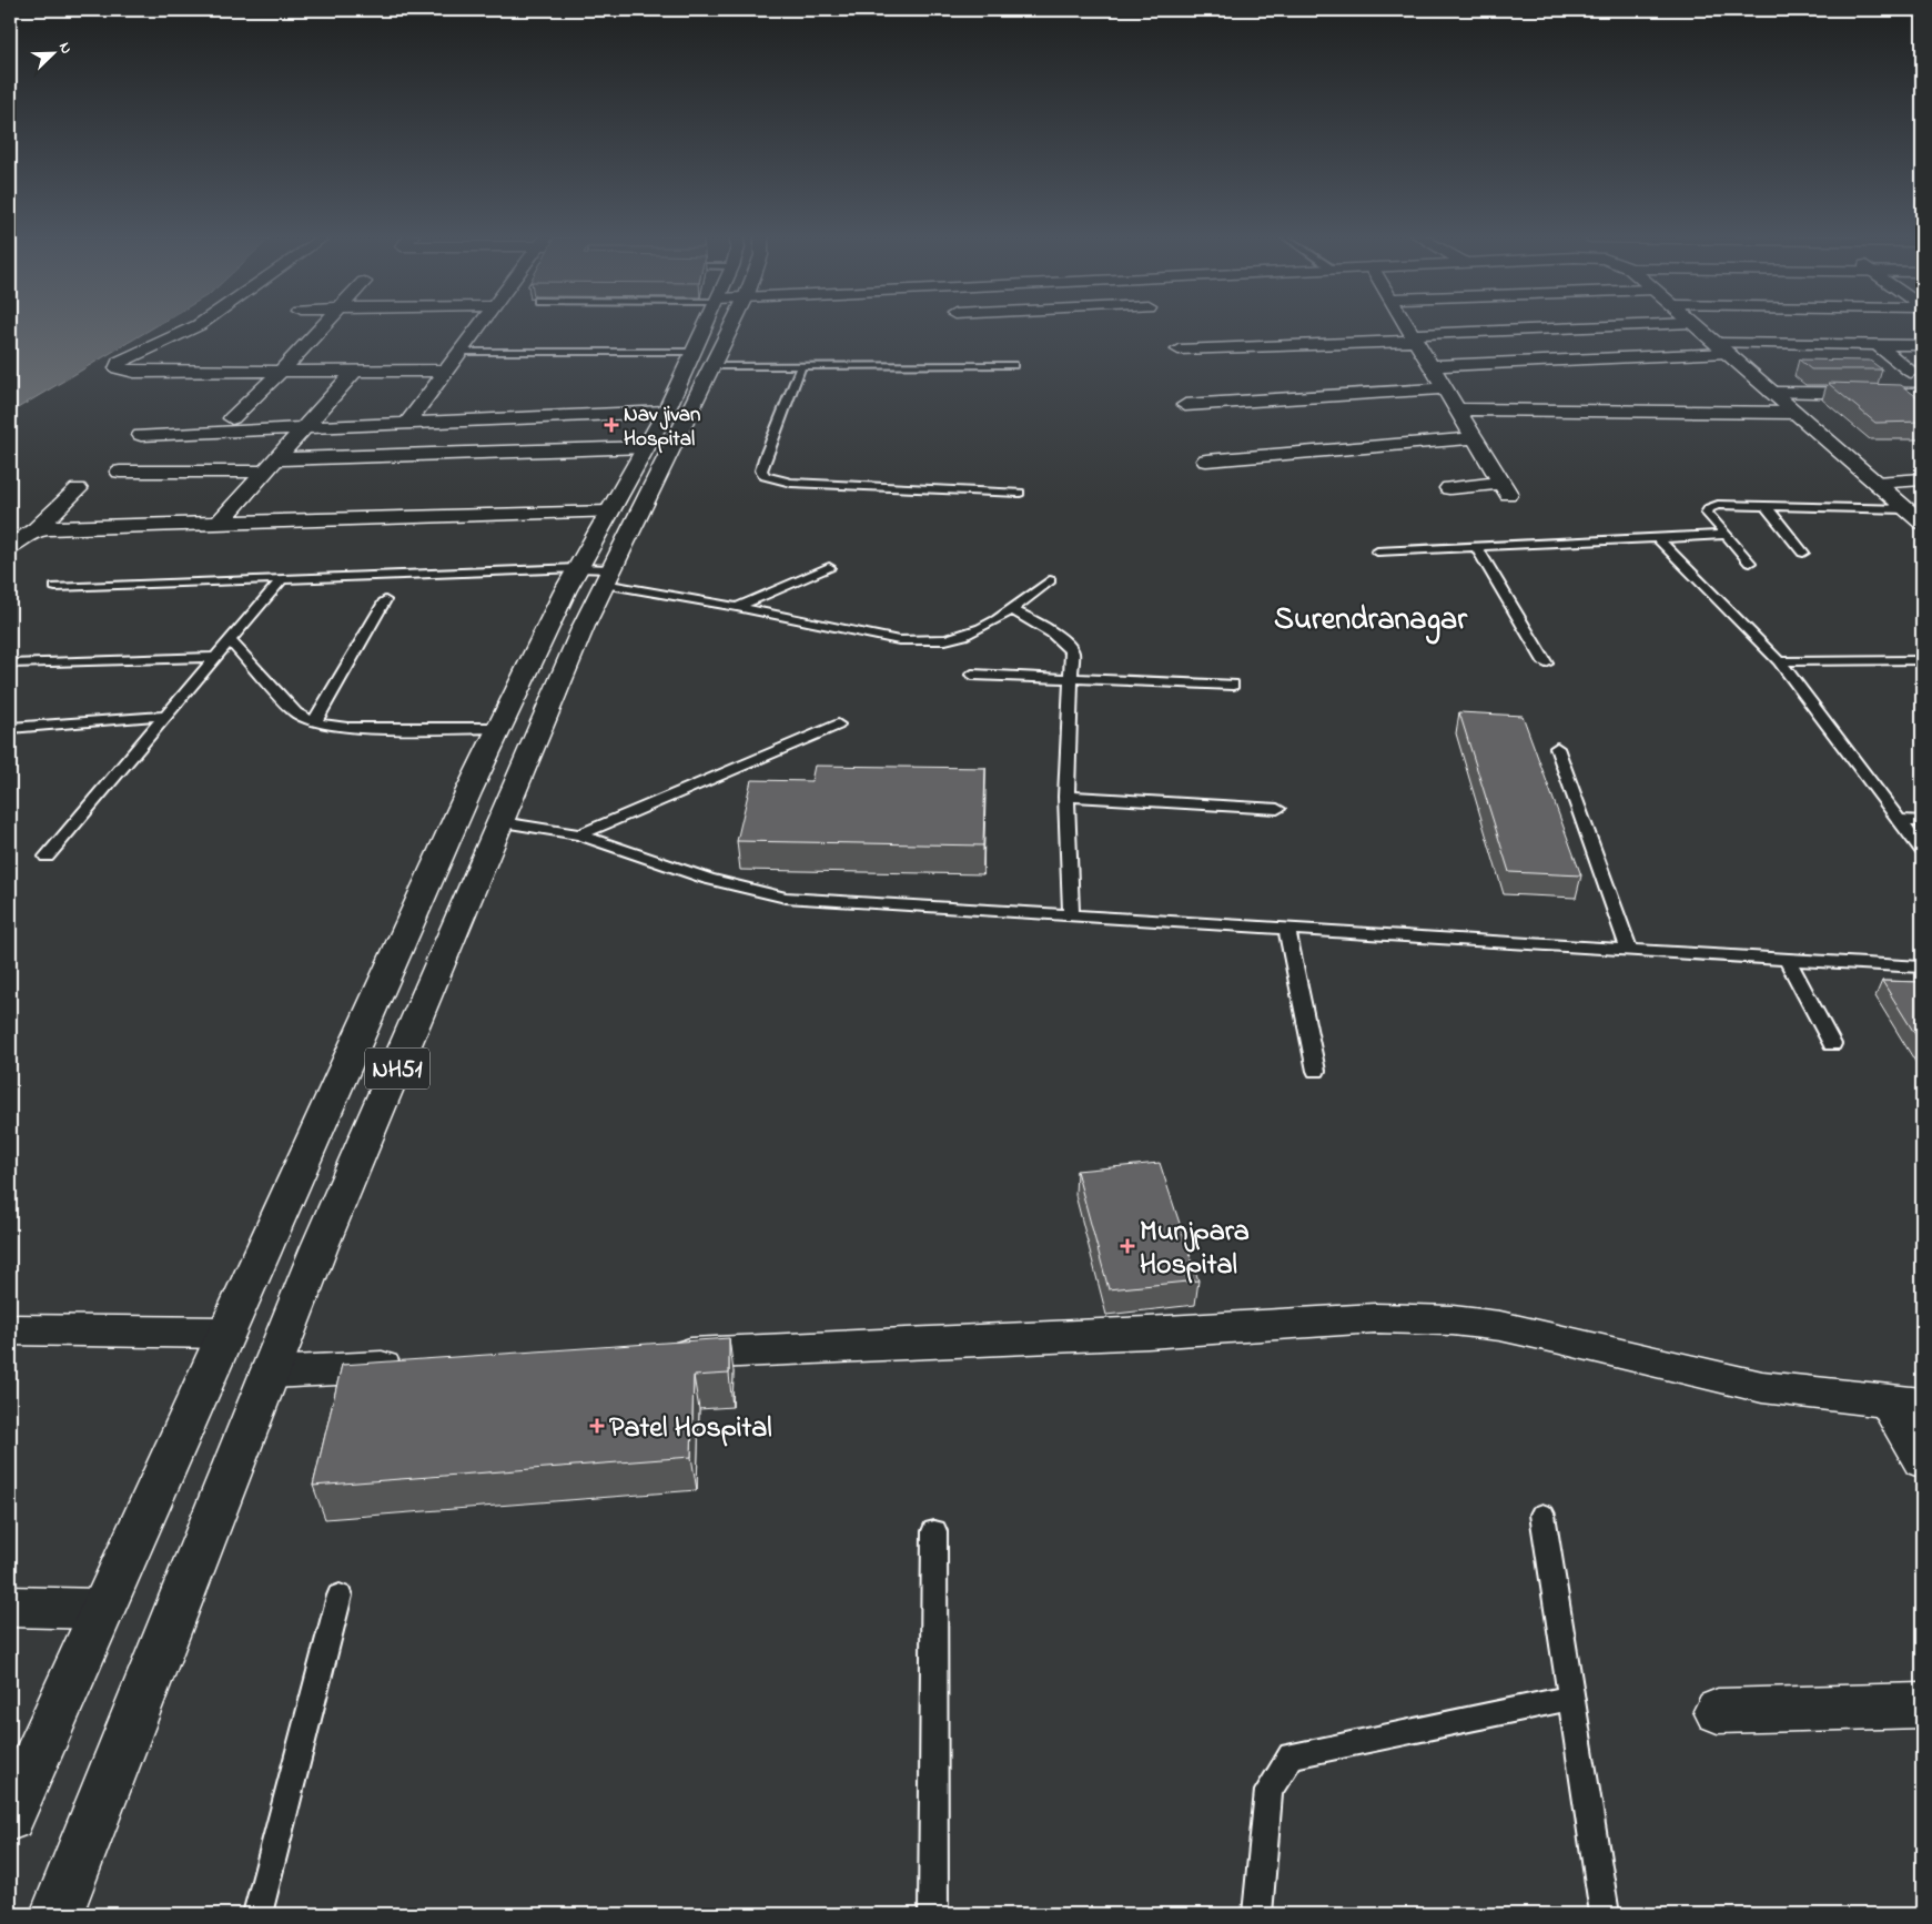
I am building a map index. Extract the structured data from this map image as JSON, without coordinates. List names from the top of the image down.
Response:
{
  "streets": {
    "main road": ["NH51"]
  },
  "districts": ["Surendranagar"],
  "places": {
    "health": ["Nav jivan Hospital", "Munjpara Hospital", "Patel Hospital"]
  },
  "north": "top right"
}
